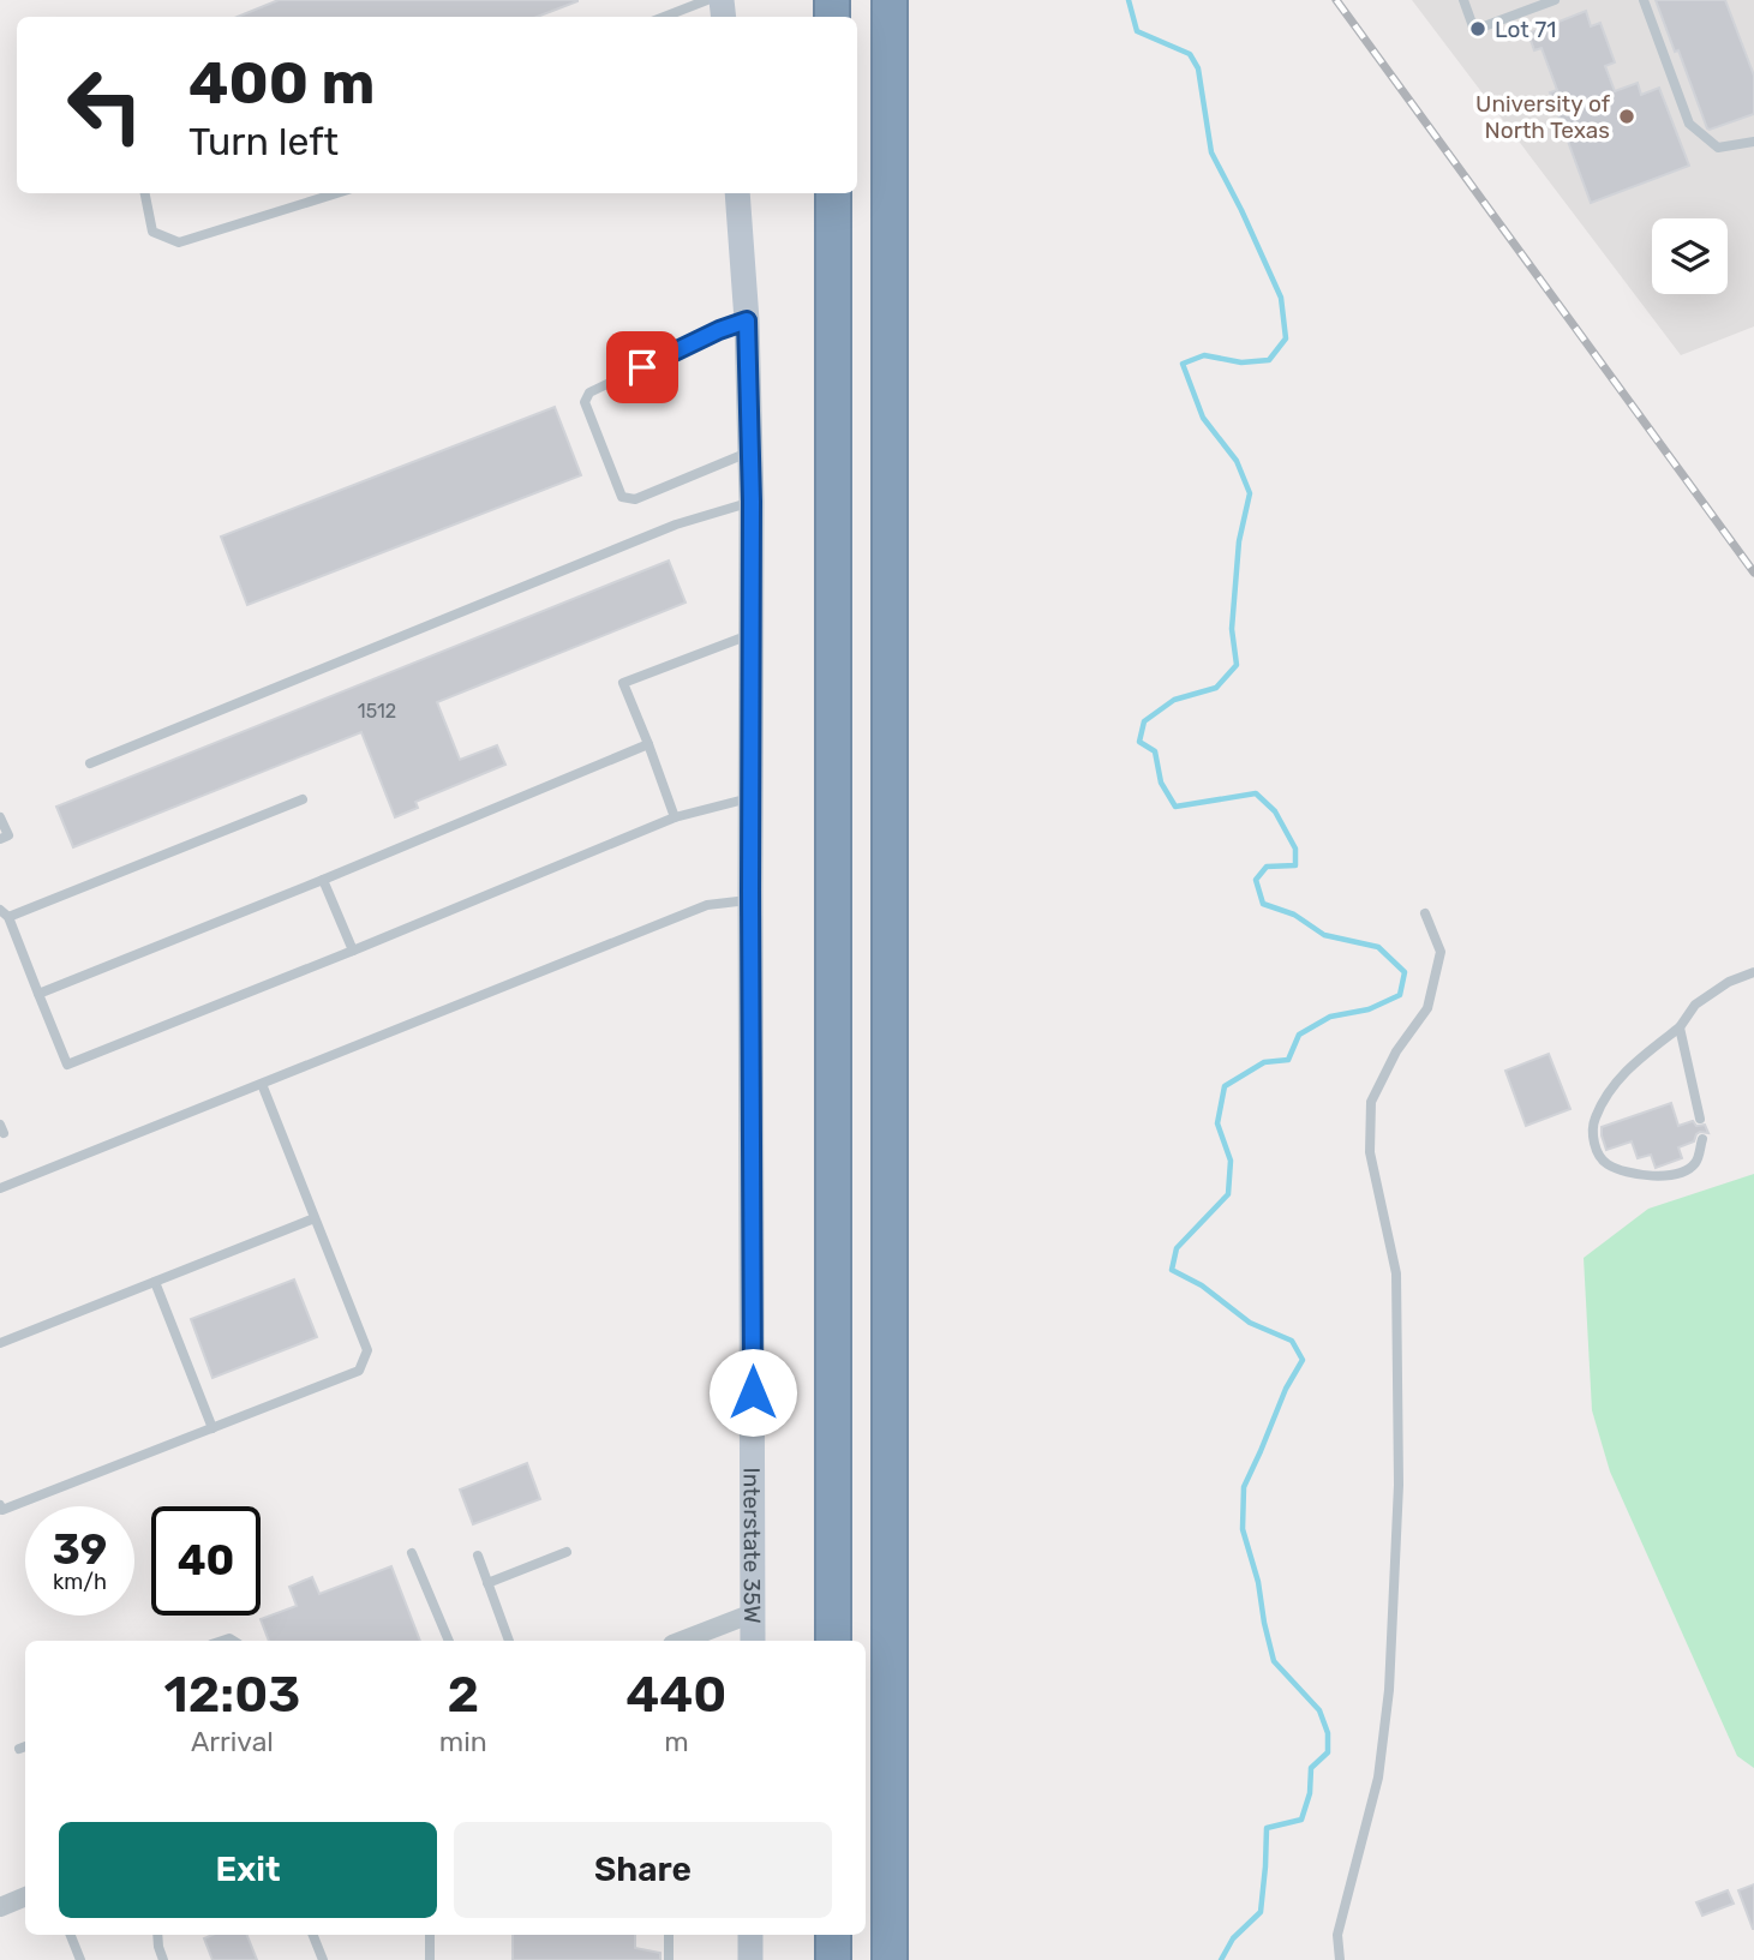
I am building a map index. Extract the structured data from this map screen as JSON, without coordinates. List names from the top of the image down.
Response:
{
  "streets": {
    "street": ["Interstate 35W"]
  },
  "places": ["Lot 71", "University of North Texas"],
  "house_numbers": ["1512"],
  "page": {
    "turn": ["400 m", "Turn left"],
    "speed": "39 km/h",
    "limit": "40",
    "eta": [
      "12:03",
      "Arrival",
      "2",
      "min",
      "440",
      "m"
    ],
    "buttons": ["Exit", "Share"]
  }
}
